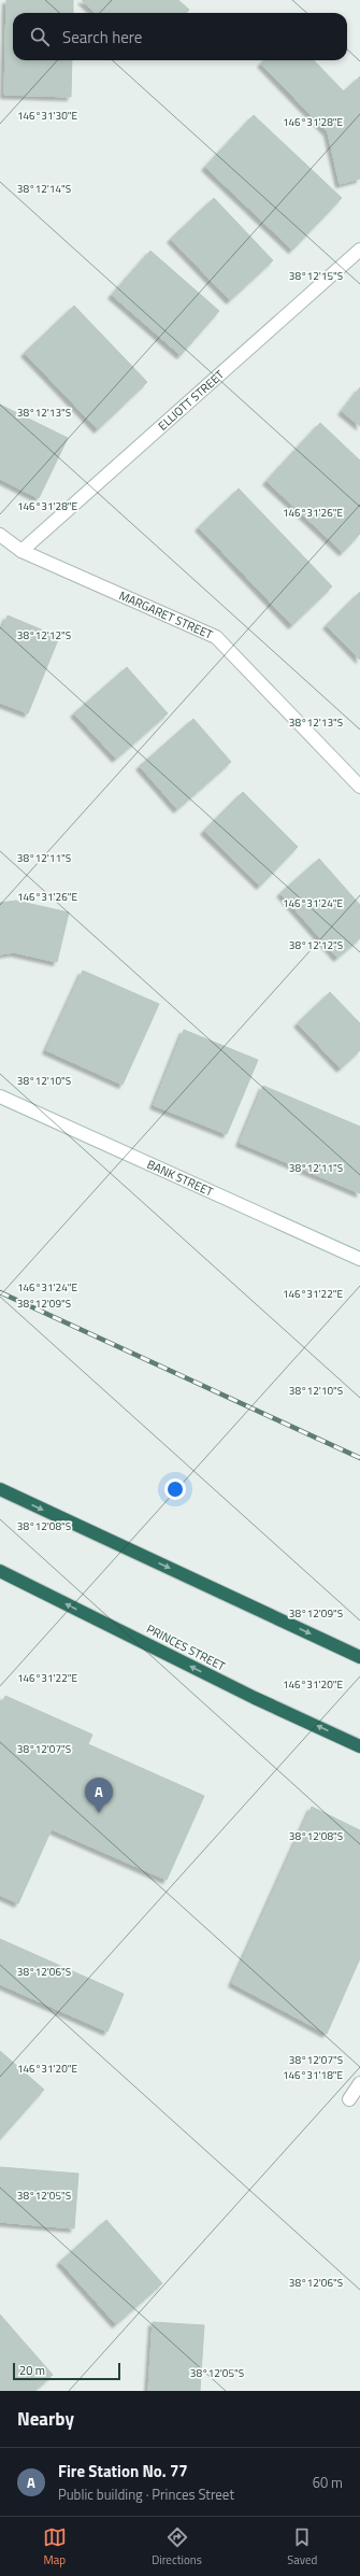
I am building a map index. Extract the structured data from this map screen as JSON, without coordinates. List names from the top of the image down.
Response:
{
  "streets": {
    "highway": ["PRINCES STREET"],
    "street": ["ELLIOTT STREET", "MARGARET STREET", "BANK STREET"]
  },
  "crossings": [
    ["ELLIOTT STREET", "MARGARET STREET"]
  ],
  "scale_bar": "20 m",
  "page": {
    "search": "Search here",
    "pins": "A",
    "scale": "20 m",
    "heading": "Nearby",
    "list": [
      {
        "mark": "A",
        "name": "Fire Station No. 77",
        "note": "Public building · Princes Street",
        "value": "60 m"
      }
    ],
    "nav": ["Map", "Directions", "Saved"]
  },
  "coordinates": [
    "146°31'30\"E",
    "146°31'28\"E",
    "38°12'14\"S",
    "38°12'15\"S",
    "38°12'13\"S",
    "146°31'26\"E",
    "38°12'12\"S",
    "38°12'11\"S",
    "146°31'24\"E",
    "38°12'10\"S",
    "146°31'22\"E",
    "38°12'09\"S",
    "38°12'08\"S",
    "146°31'20\"E",
    "38°12'07\"S",
    "38°12'06\"S",
    "146°31'18\"E",
    "38°12'05\"S"
  ]
}
